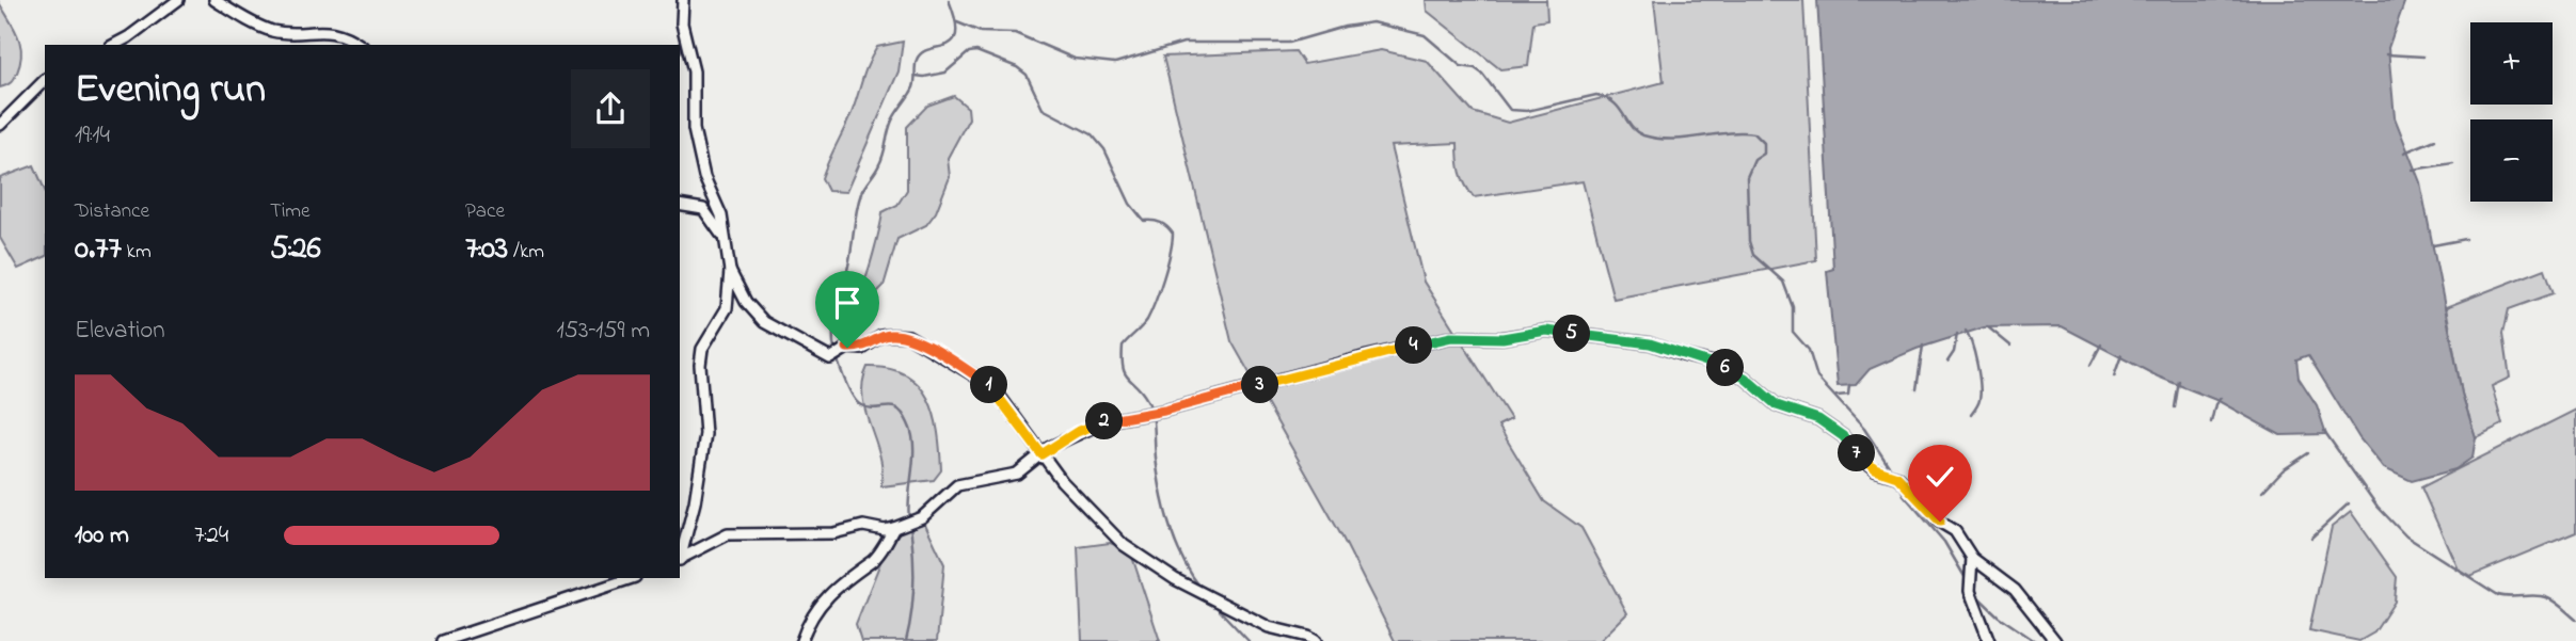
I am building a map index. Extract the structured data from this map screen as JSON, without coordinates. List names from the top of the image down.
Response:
{
  "page": {
    "map_buttons": ["+", "−"],
    "heading": ["Evening run", "19:14"],
    "stats": [
      ["Distance", "0.77 km"],
      ["Time", "5:26"],
      ["Pace", "7:03 /km"]
    ],
    "chart": ["Elevation", "153–159 m"],
    "pins": [
      "5",
      "4",
      "6",
      "1",
      "3",
      "2",
      "7"
    ],
    "list": [
      {
        "name": "100 m",
        "note": "7:24"
      }
    ]
  }
}
